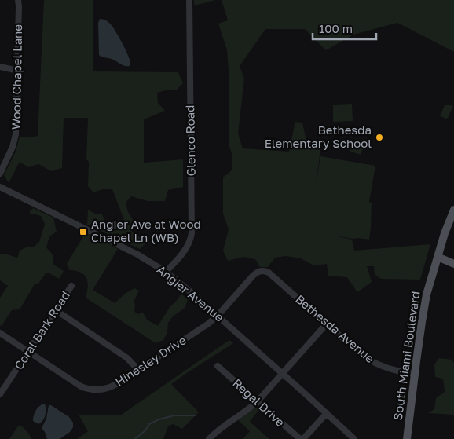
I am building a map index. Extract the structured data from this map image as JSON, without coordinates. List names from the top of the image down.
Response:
{
  "streets": {
    "main road": ["South Miami Boulevard"],
    "street": [
      "Wood Chapel Lane",
      "Glenco Road",
      "Angier Avenue",
      "Bethesda Avenue",
      "Coral Bark Road",
      "Hinesley Drive",
      "Regal Drive"
    ]
  },
  "crossings": [
    ["Glenco Road", "Angier Avenue"],
    ["Angier Avenue", "Hinesley Drive"],
    ["Bethesda Avenue", "South Miami Boulevard"],
    ["Bethesda Avenue", "Hinesley Drive"],
    ["Coral Bark Road", "Hinesley Drive"]
  ],
  "places": {
    "other": ["Bethesda Elementary School"],
    "transit": ["Angier Ave at Wood Chapel Ln (WB)"]
  },
  "scale_bar": "100 m"
}
